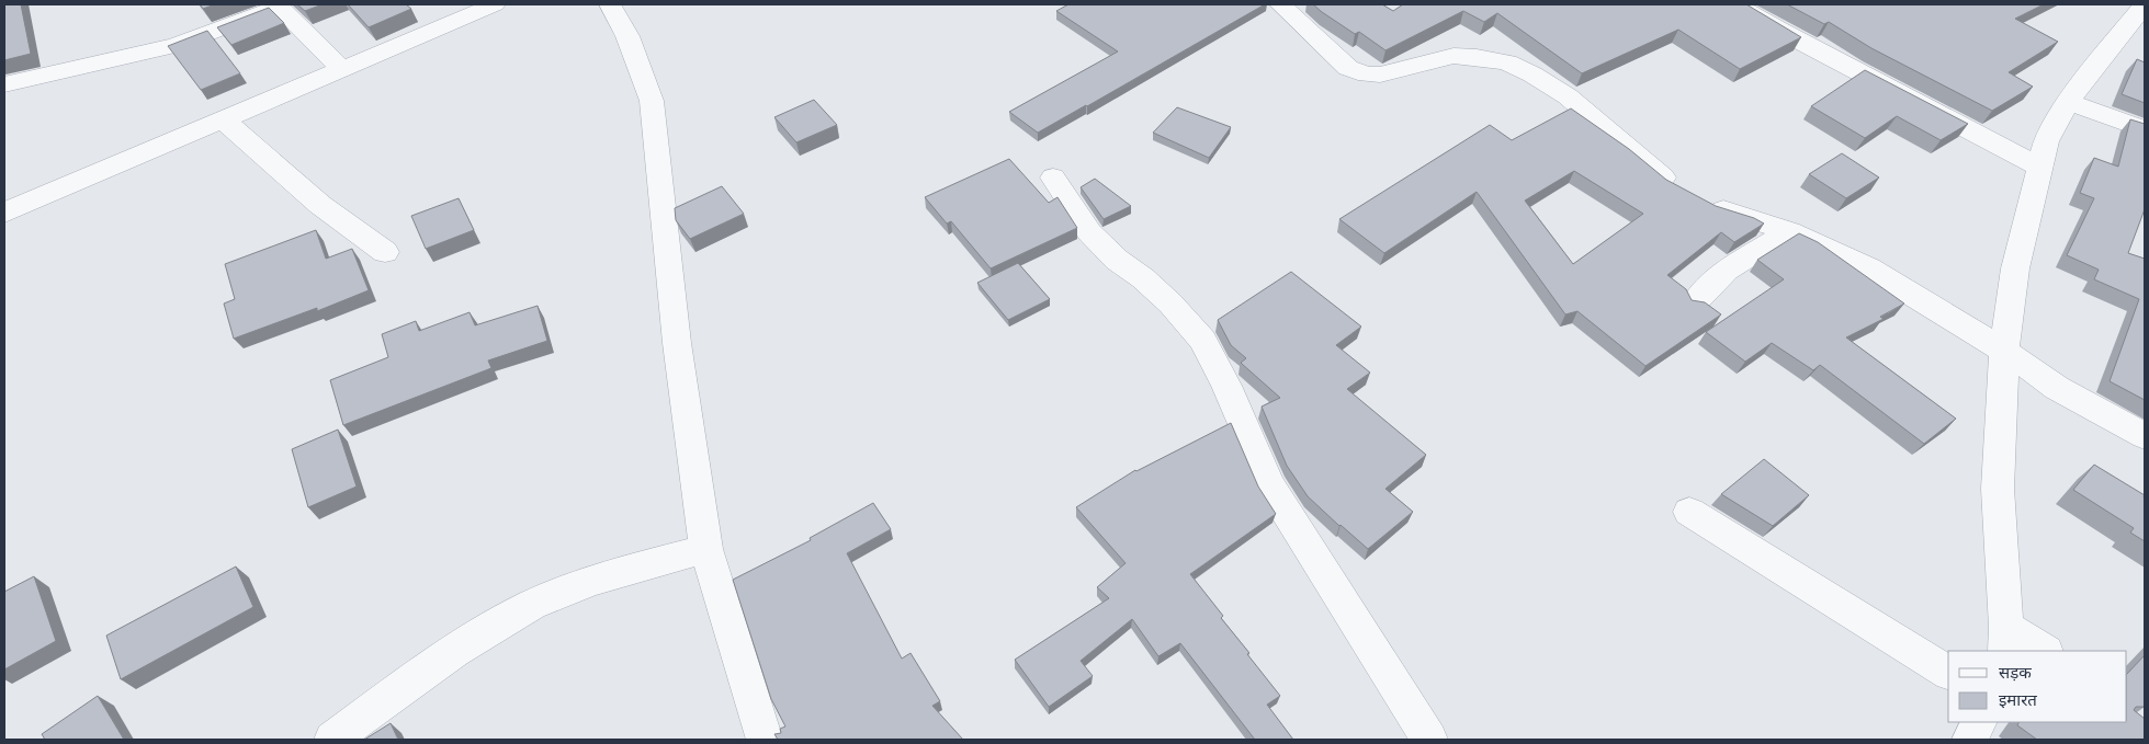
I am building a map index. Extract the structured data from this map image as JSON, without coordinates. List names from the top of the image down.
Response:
{
  "legend": ["सड़क", "इमारत"]
}
